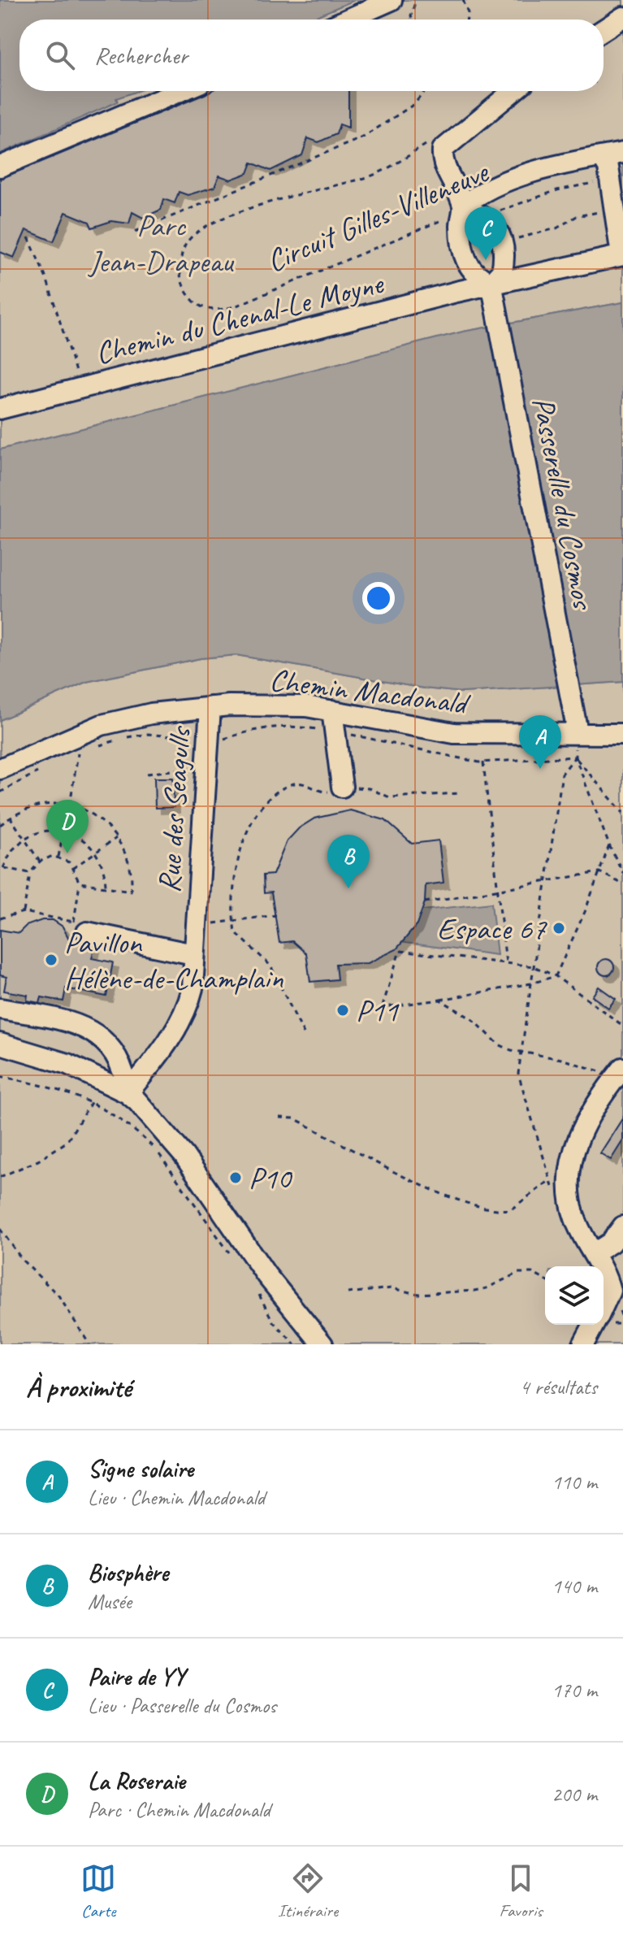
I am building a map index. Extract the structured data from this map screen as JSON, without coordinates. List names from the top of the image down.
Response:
{
  "streets": {
    "street": [
      "Circuit Gilles-Villeneuve",
      "Chemin du Chenal-Le Moyne",
      "Passerelle du Cosmos",
      "Chemin Macdonald",
      "Rue des Seagulls"
    ]
  },
  "crossings": [
    ["Chemin du Chenal-Le Moyne", "Passerelle du Cosmos"],
    ["Passerelle du Cosmos", "Chemin Macdonald"],
    ["Chemin Macdonald", "Rue des Seagulls"]
  ],
  "parks": ["Parc Jean-Drapeau"],
  "places": [
    "Espace 67",
    "Pavillon Hélène-de-Champlain",
    "P11",
    "P10"
  ],
  "page": {
    "search": "Rechercher",
    "pins": [
      "C",
      "A",
      "D",
      "B"
    ],
    "heading": ["À proximité", "4 résultats"],
    "list": [
      {
        "mark": "A",
        "name": "Signe solaire",
        "note": "Lieu · Chemin Macdonald",
        "value": "110 m"
      },
      {
        "mark": "B",
        "name": "Biosphère",
        "note": "Musée",
        "value": "140 m"
      },
      {
        "mark": "C",
        "name": "Paire de YY",
        "note": "Lieu · Passerelle du Cosmos",
        "value": "170 m"
      },
      {
        "mark": "D",
        "name": "La Roseraie",
        "note": "Parc · Chemin Macdonald",
        "value": "200 m"
      }
    ],
    "nav": ["Carte", "Itinéraire", "Favoris"]
  }
}
